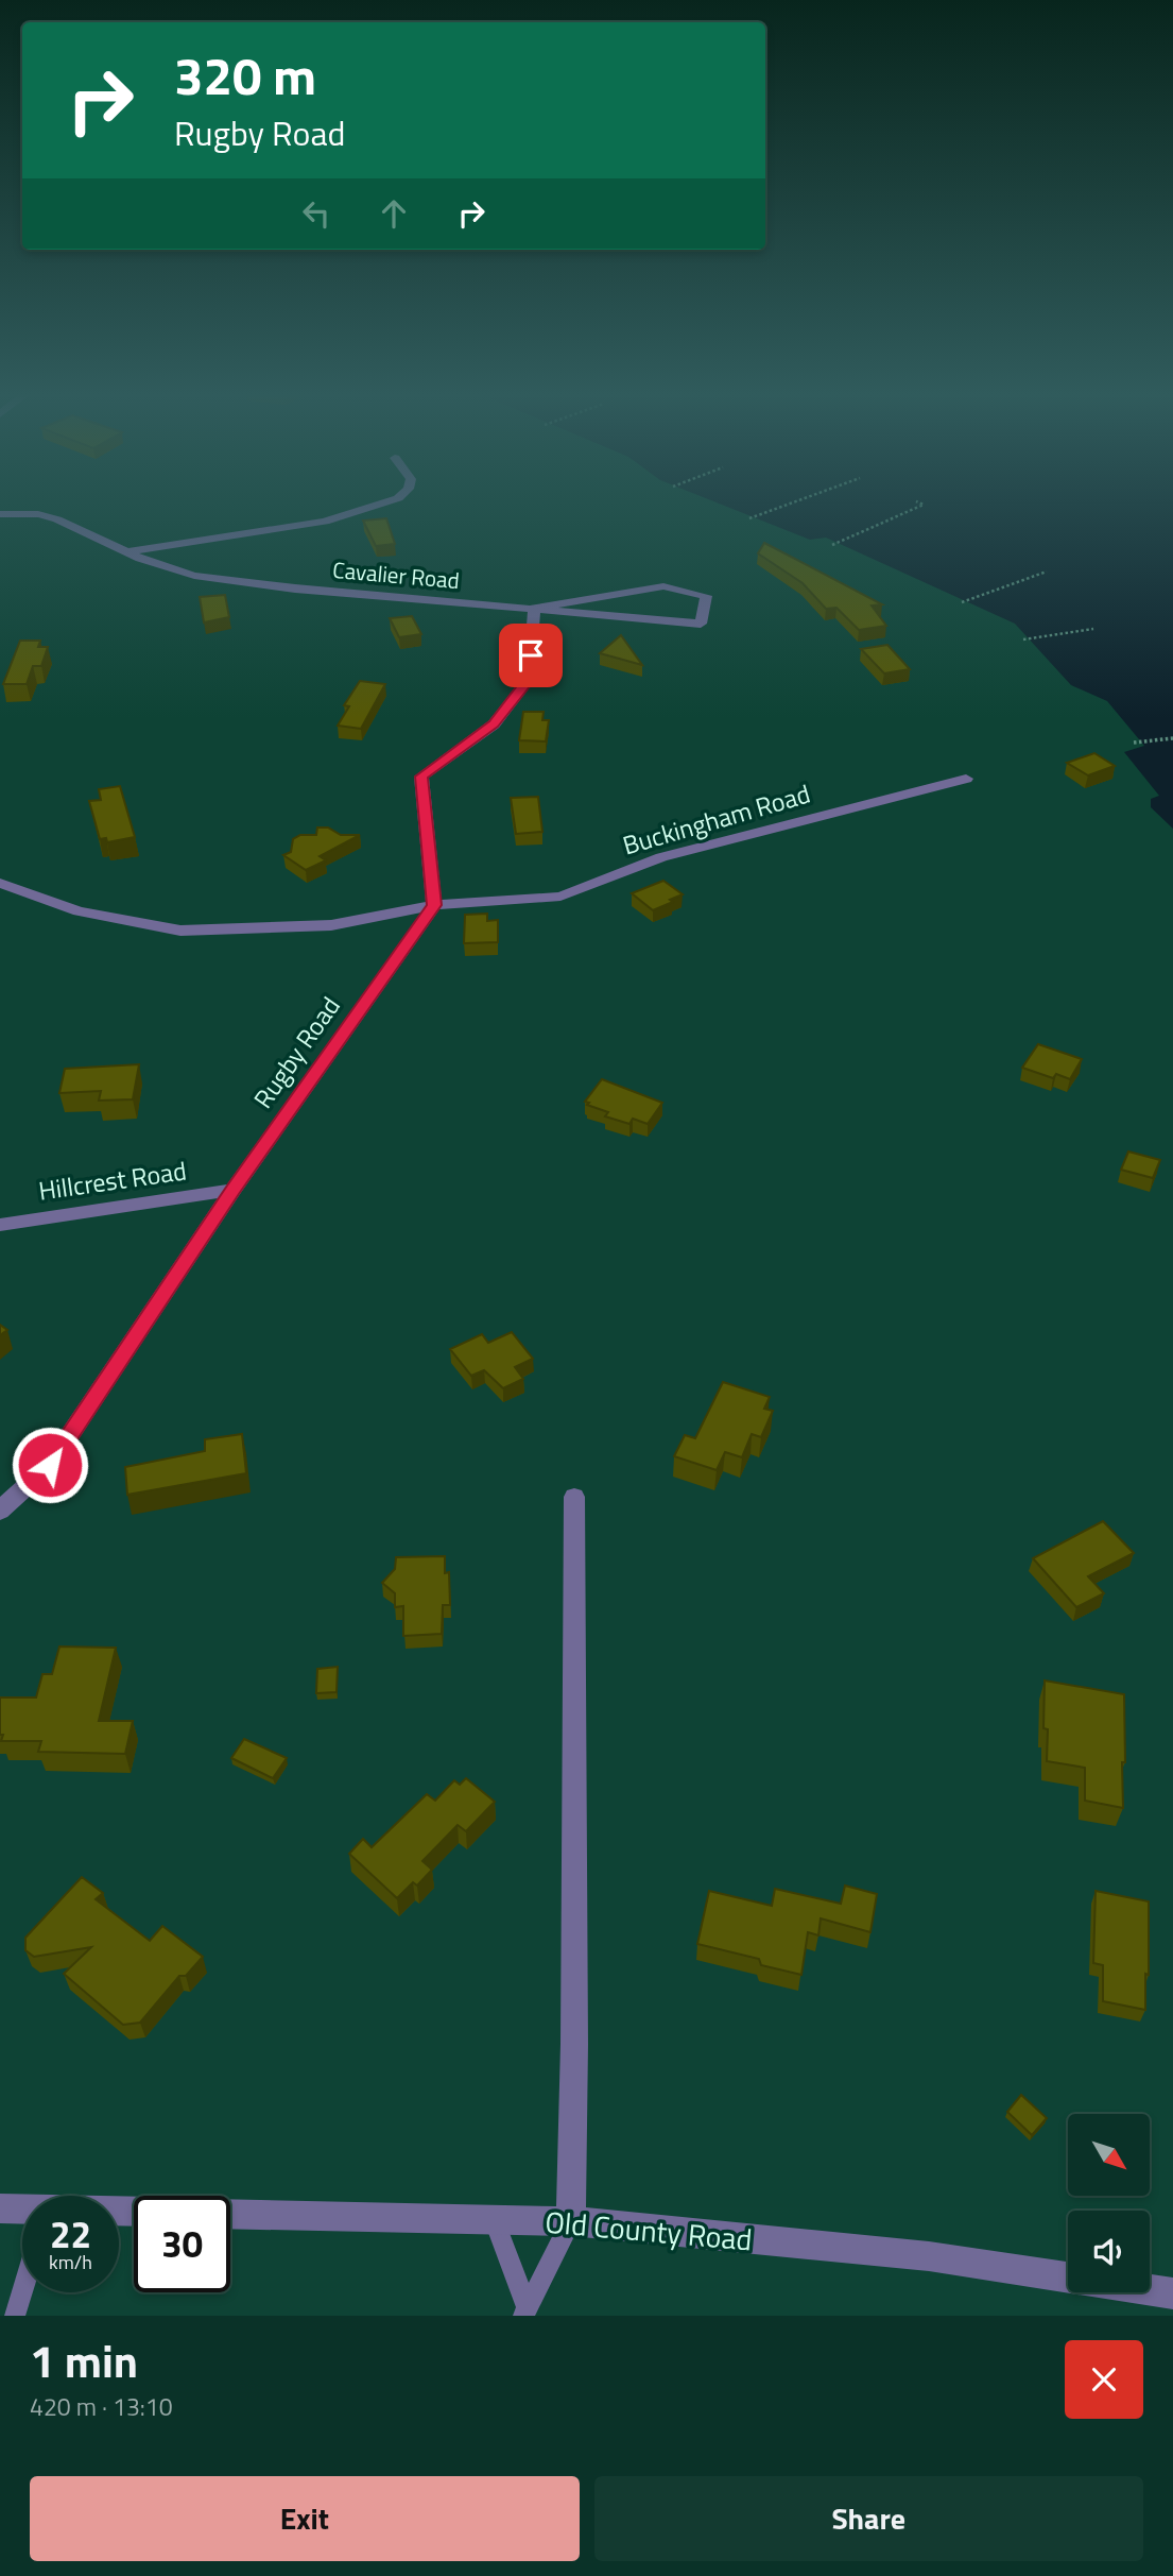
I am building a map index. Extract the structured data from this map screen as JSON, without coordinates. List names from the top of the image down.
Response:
{
  "streets": {
    "street": [
      "Cavalier Road",
      "Buckingham Road",
      "Rugby Road",
      "Hillcrest Road",
      "Old County Road"
    ]
  },
  "crossings": [
    ["Buckingham Road", "Rugby Road"],
    ["Rugby Road", "Hillcrest Road"]
  ],
  "north": "bottom right",
  "page": {
    "turn": ["320 m", "Rugby Road"],
    "speed": "22 km/h",
    "limit": "30",
    "heading": ["1 min", "420 m · 13:10"],
    "buttons": ["Exit", "Share"]
  }
}
